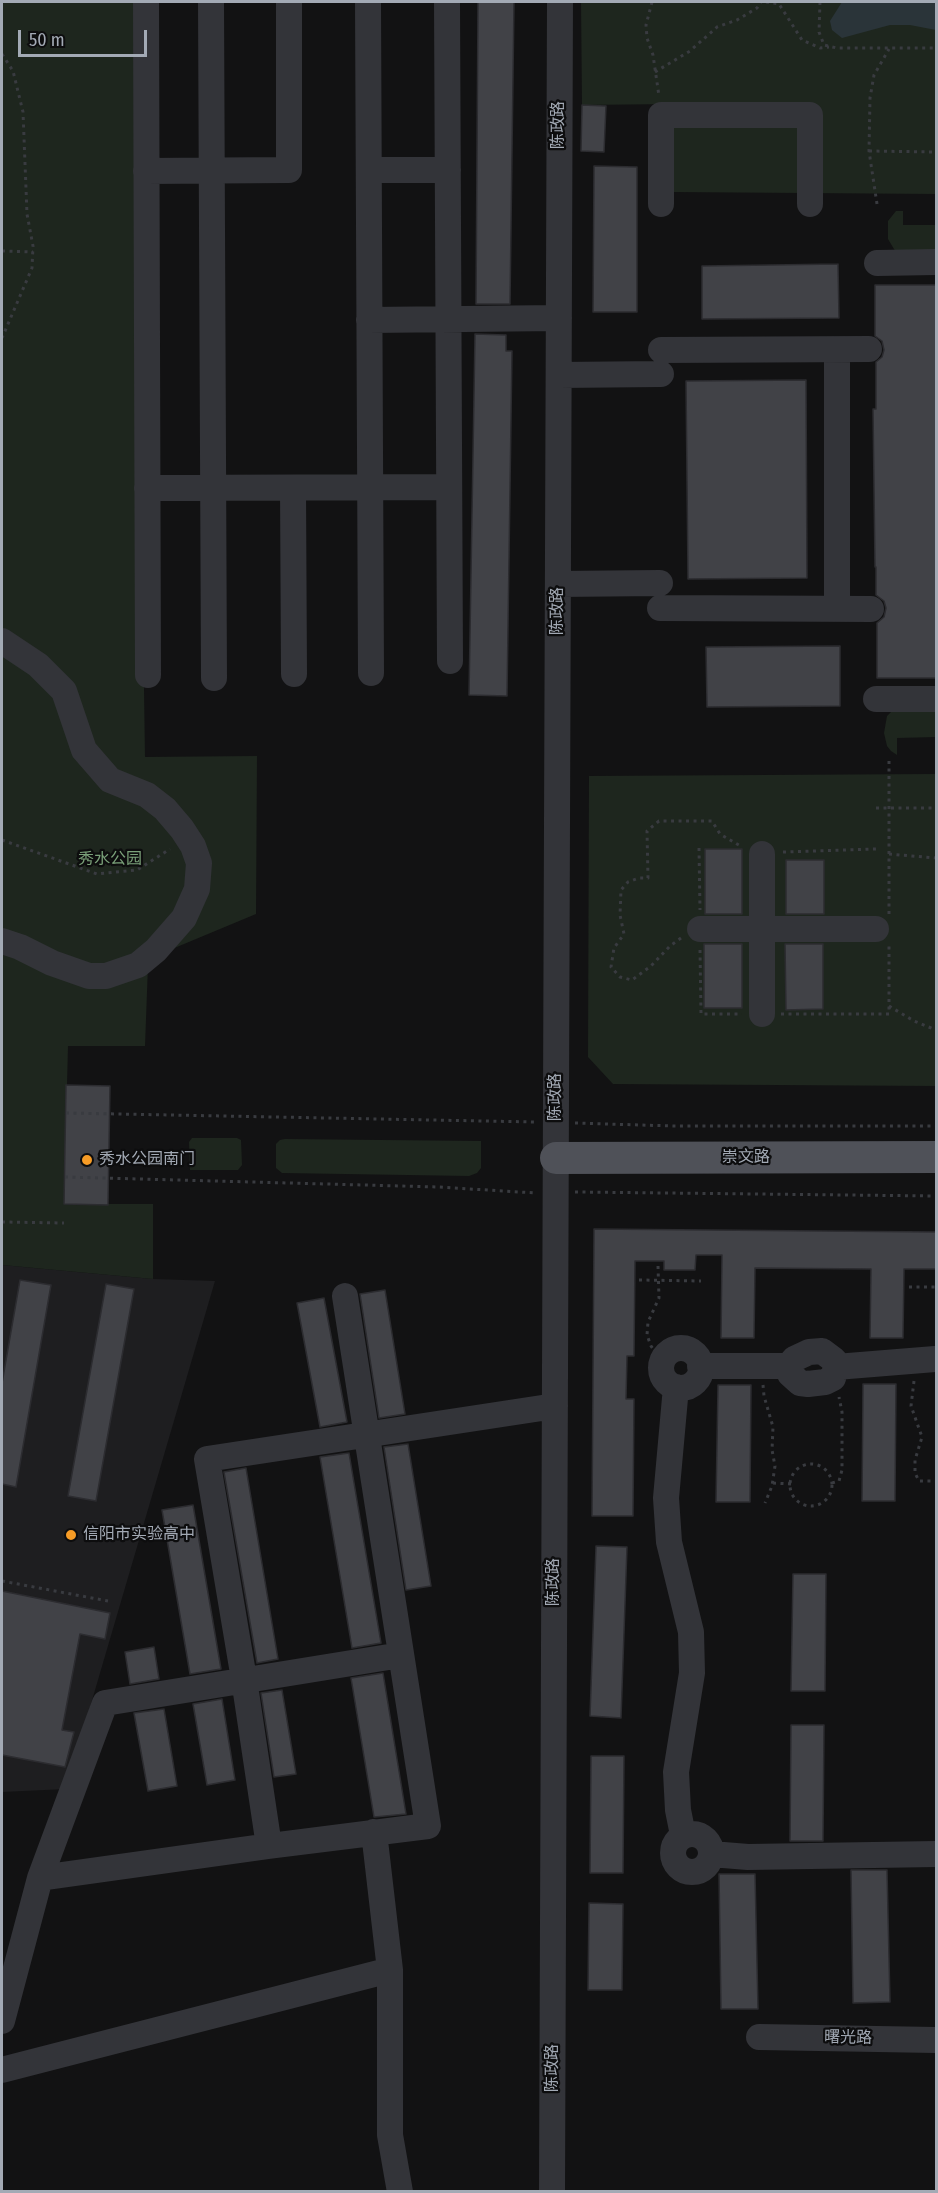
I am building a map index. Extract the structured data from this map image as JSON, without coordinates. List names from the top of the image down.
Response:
{
  "streets": {
    "main road": ["崇文路"],
    "street": ["陈政路", "曙光路"]
  },
  "crossings": [
    ["陈政路", "崇文路"]
  ],
  "parks": ["秀水公园"],
  "places": ["秀水公园南门", "信阳市实验高中"],
  "scale_bar": "50 m"
}
